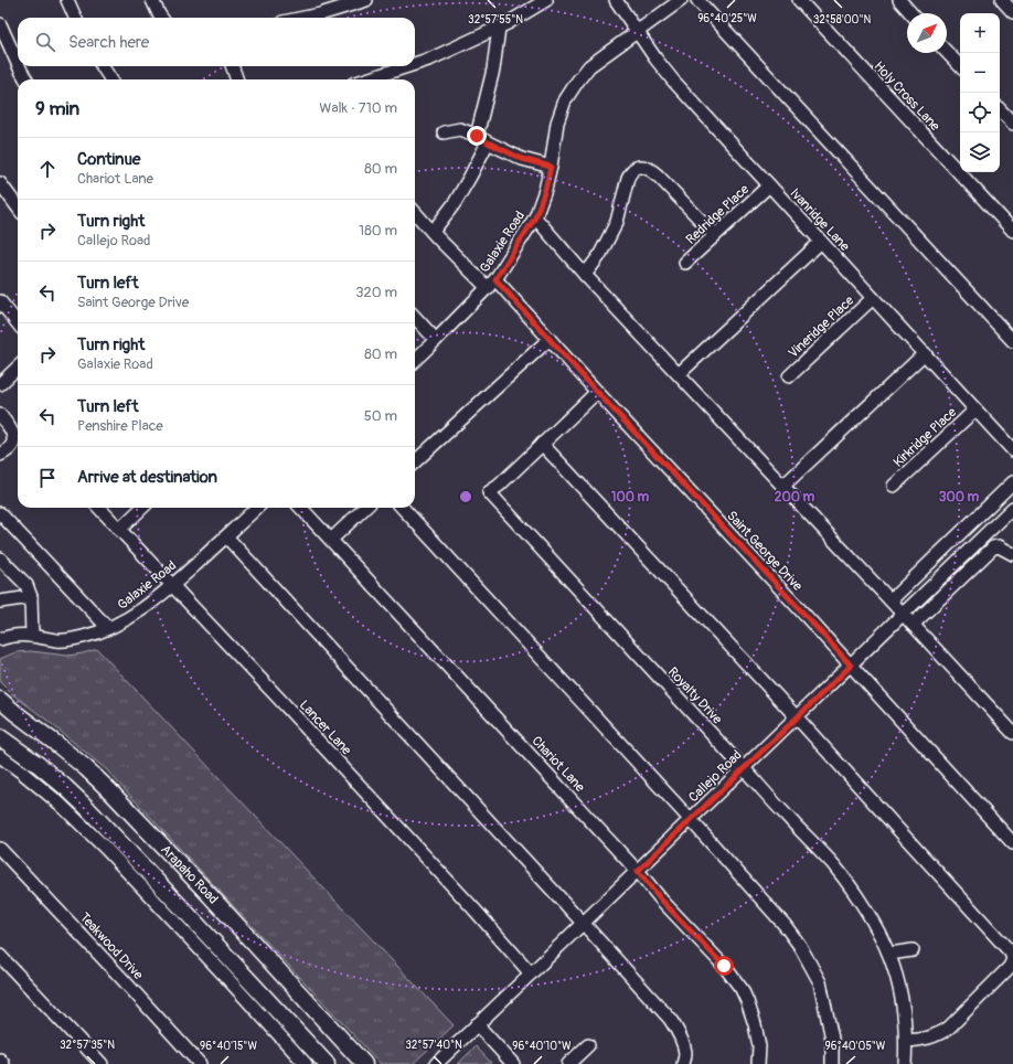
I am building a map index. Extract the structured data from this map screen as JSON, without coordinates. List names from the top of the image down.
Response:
{
  "streets": {
    "main road": ["Arapaho Road"],
    "street": [
      "Holy Cross Lane",
      "Redridge Place",
      "Ivanridge Lane",
      "Galaxie Road",
      "Vineridge Place",
      "Kirkridge Place",
      "Saint George Drive",
      "Royalty Drive",
      "Lancer Lane",
      "Chariot Lane",
      "Callejo Road",
      "Teakwood Drive"
    ]
  },
  "crossings": [
    ["Redridge Place", "Ivanridge Lane"],
    ["Ivanridge Lane", "Galaxie Road"],
    ["Ivanridge Lane", "Vineridge Place"],
    ["Ivanridge Lane", "Kirkridge Place"],
    ["Galaxie Road", "Saint George Drive"],
    ["Galaxie Road", "Lancer Lane"],
    ["Saint George Drive", "Royalty Drive"],
    ["Saint George Drive", "Callejo Road"],
    ["Royalty Drive", "Callejo Road"],
    ["Lancer Lane", "Callejo Road"],
    ["Chariot Lane", "Callejo Road"]
  ],
  "north": "top right",
  "page": {
    "map_buttons": ["+", "−"],
    "search": "Search here",
    "heading": ["9 min", "Walk · 710 m"],
    "list": [
      ["Continue", "Chariot Lane", "80 m"],
      ["Turn right", "Callejo Road", "180 m"],
      ["Turn left", "Saint George Drive", "320 m"],
      ["Turn right", "Galaxie Road", "80 m"],
      ["Turn left", "Penshire Place", "50 m"],
      "Arrive at destination"
    ]
  },
  "coordinates": [
    "96°40'25\"W",
    "32°57'55\"N",
    "32°58'00\"N",
    "32°57'35\"N",
    "32°57'40\"N",
    "96°40'15\"W",
    "96°40'10\"W",
    "96°40'05\"W"
  ],
  "rings": ["100 m", "200 m", "300 m"]
}
